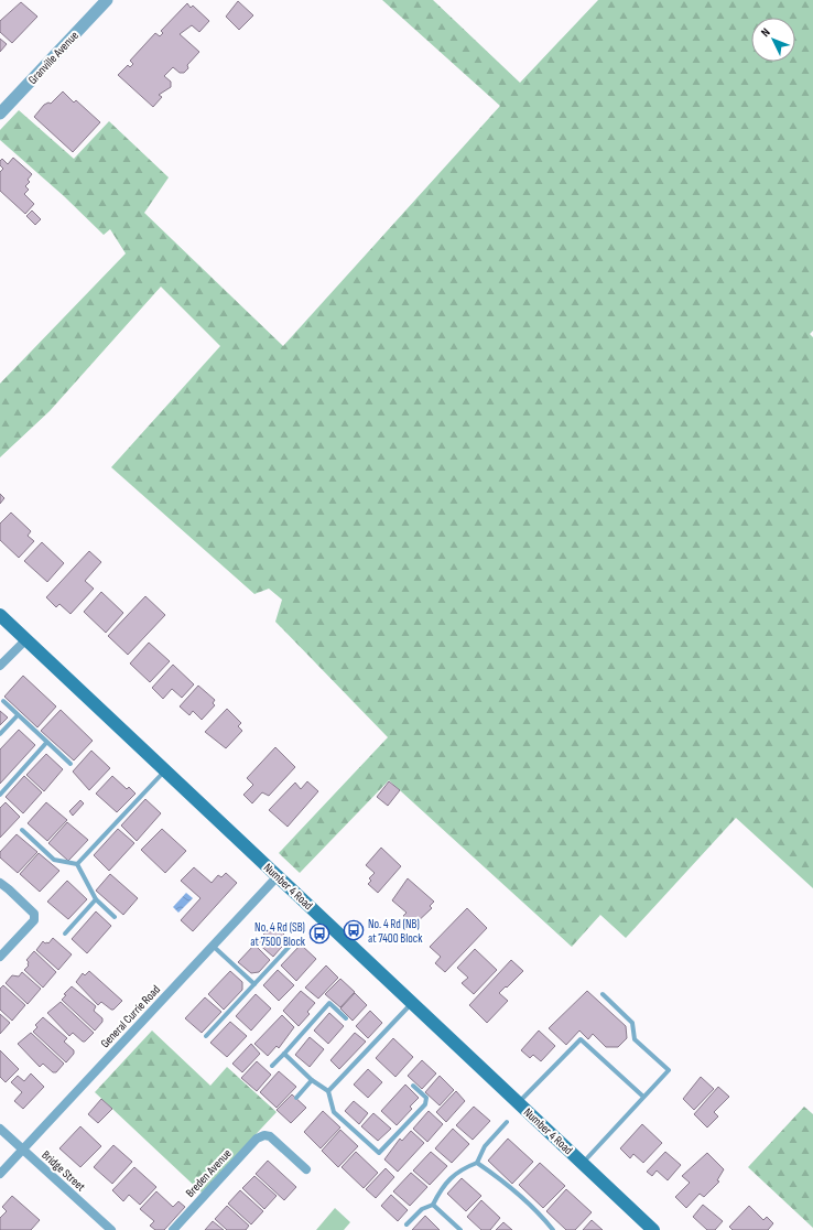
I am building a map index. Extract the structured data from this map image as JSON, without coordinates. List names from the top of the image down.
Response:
{
  "streets": {
    "main road": ["Number 4 Road"],
    "street": [
      "Granville Avenue",
      "General Currie Road",
      "Bridge Street",
      "Breden Avenue"
    ]
  },
  "crossings": [
    ["Number 4 Road", "General Currie Road"],
    ["General Currie Road", "Bridge Street"]
  ],
  "places": {
    "bus stop": ["No. 4 Rd (NB) at 7400 Block", "No. 4 Rd (SB) at 7500 Block"]
  },
  "north": "top left"
}
